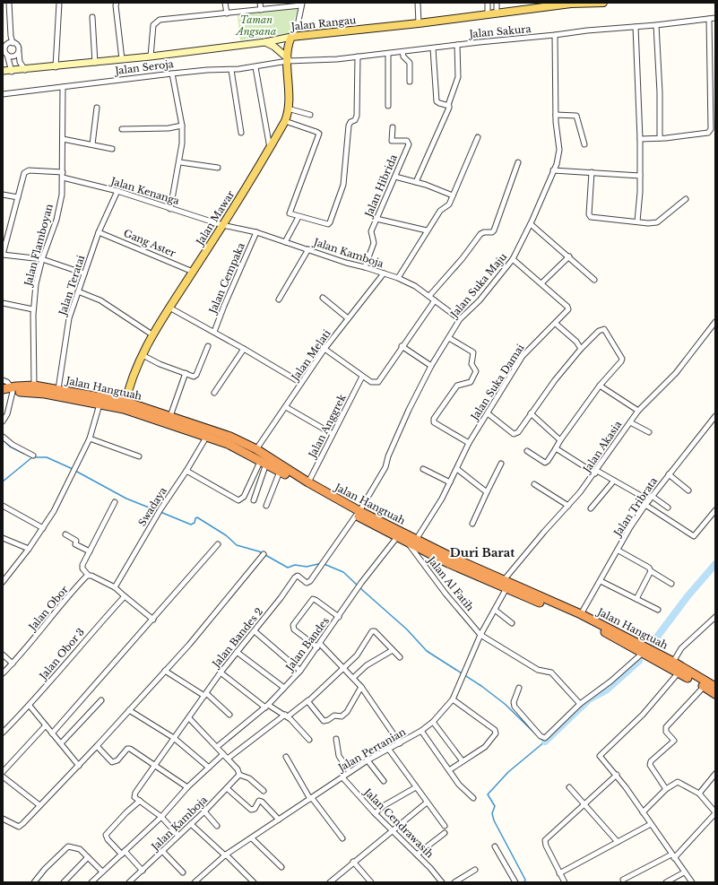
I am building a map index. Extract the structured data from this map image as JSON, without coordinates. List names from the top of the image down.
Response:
{
  "streets": {
    "highway": ["Jalan Hangtuah"],
    "main road": ["Jalan Rangau", "Jalan Mawar"],
    "street": [
      "Jalan Sakura",
      "Jalan Seroja",
      "Jalan Hibrida",
      "Jalan Kenanga",
      "Gang Aster",
      "Jalan Flamboyan",
      "Jalan Kamboja",
      "Jalan Cempaka",
      "Jalan Teratai",
      "Jalan Suka Maju",
      "Jalan Melati",
      "Jalan Suka Damai",
      "Jalan Anggrek",
      "Jalan Akasia",
      "Swadaya",
      "Jalan Tribrata",
      "Jalan Al Fatih",
      "Jalan Obor",
      "Jalan Bandes 2",
      "Jalan Bandes",
      "Jalan Obor 3",
      "Jalan Pertanian",
      "Jalan Cendrawasih"
    ]
  },
  "crossings": [
    ["Jalan Rangau", "Jalan Mawar"],
    ["Jalan Sakura", "Jalan Seroja"],
    ["Jalan Sakura", "Jalan Mawar"],
    ["Jalan Sakura", "Jalan Suka Maju"],
    ["Jalan Seroja", "Jalan Mawar"],
    ["Jalan Seroja", "Jalan Flamboyan"],
    ["Jalan Hibrida", "Jalan Kamboja"],
    ["Jalan Kenanga", "Jalan Mawar"],
    ["Jalan Kenanga", "Jalan Flamboyan"],
    ["Jalan Kenanga", "Jalan Kamboja"],
    ["Jalan Kenanga", "Jalan Teratai"],
    ["Jalan Mawar", "Gang Aster"],
    ["Jalan Mawar", "Jalan Kamboja"],
    ["Jalan Mawar", "Jalan Hangtuah"],
    ["Gang Aster", "Jalan Teratai"],
    ["Jalan Flamboyan", "Jalan Hangtuah"],
    ["Jalan Kamboja", "Jalan Cempaka"],
    ["Jalan Kamboja", "Jalan Suka Maju"],
    ["Jalan Kamboja", "Jalan Melati"],
    ["Jalan Teratai", "Jalan Hangtuah"],
    ["Jalan Suka Maju", "Jalan Suka Damai"],
    ["Jalan Suka Maju", "Jalan Hangtuah"],
    ["Jalan Suka Maju", "Jalan Bandes 2"],
    ["Jalan Melati", "Jalan Hangtuah"],
    ["Jalan Suka Damai", "Jalan Hangtuah"],
    ["Jalan Hangtuah", "Jalan Anggrek"],
    ["Jalan Hangtuah", "Jalan Akasia"],
    ["Jalan Hangtuah", "Swadaya"],
    ["Jalan Hangtuah", "Jalan Tribrata"],
    ["Jalan Hangtuah", "Jalan Al Fatih"],
    ["Jalan Hangtuah", "Jalan Bandes 2"],
    ["Jalan Hangtuah", "Jalan Bandes"],
    ["Jalan Hangtuah", "Jalan Pertanian"],
    ["Jalan Akasia", "Jalan Pertanian"],
    ["Jalan Al Fatih", "Jalan Pertanian"],
    ["Jalan Pertanian", "Jalan Cendrawasih"]
  ],
  "districts": ["Duri Barat"],
  "parks": ["Taman Angsana"]
}
